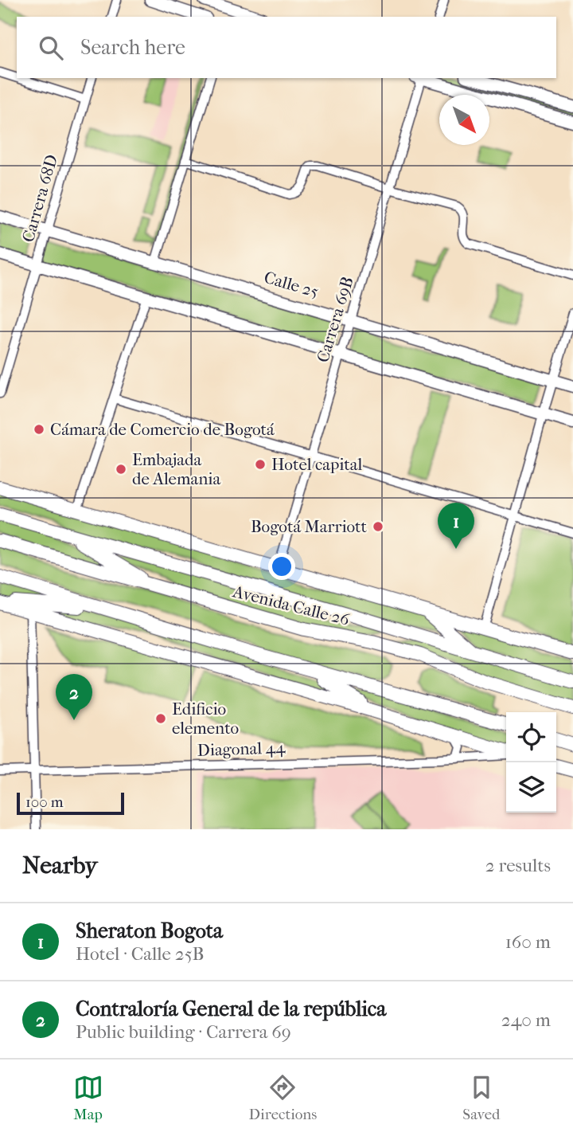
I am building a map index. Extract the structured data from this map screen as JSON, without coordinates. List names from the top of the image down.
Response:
{
  "streets": {
    "main road": ["Avenida Calle 26"],
    "street": [
      "Carrera 68D",
      "Calle 25",
      "Carrera 69B",
      "Diagonal 44"
    ]
  },
  "crossings": [
    ["Carrera 68D", "Calle 25"],
    ["Calle 25", "Carrera 69B"]
  ],
  "places": [
    "Cámara de Comercio de Bogotá",
    "Hotel capital",
    "Embajada de Alemania",
    "Bogotá Marriott",
    "Edificio elemento"
  ],
  "scale_bar": "100 m",
  "north": "bottom right",
  "page": {
    "search": "Search here",
    "pins": ["1", "2"],
    "scale": "100 m",
    "heading": ["Nearby", "2 results"],
    "list": [
      {
        "mark": "1",
        "name": "Sheraton Bogota",
        "note": "Hotel · Calle 25B",
        "value": "160 m"
      },
      {
        "mark": "2",
        "name": "Contraloría General de la república",
        "note": "Public building · Carrera 69",
        "value": "240 m"
      }
    ],
    "nav": ["Map", "Directions", "Saved"]
  }
}
